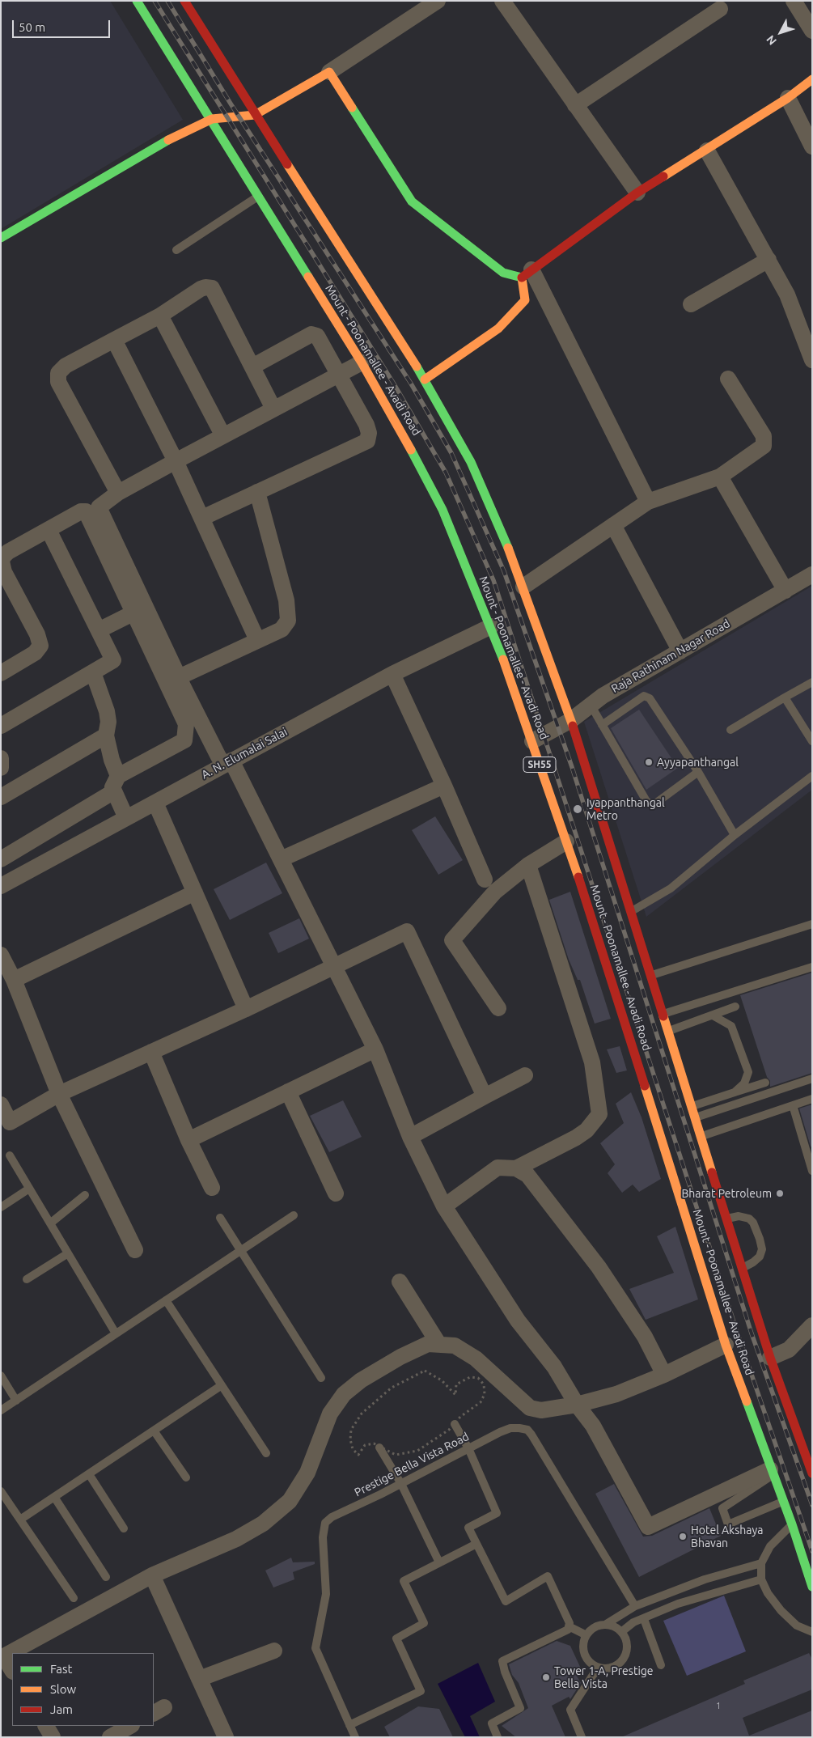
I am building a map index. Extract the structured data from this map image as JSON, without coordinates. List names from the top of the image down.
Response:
{
  "streets": {
    "main road": ["Mount - Poonamallee - Avadi Road", "SH55"],
    "street": ["Raja Rathinam Nagar Road", "A. N. Elumalai Salai"],
    "lane": ["Prestige Bella Vista Road"]
  },
  "crossings": [
    ["Mount - Poonamallee - Avadi Road", "Raja Rathinam Nagar Road"],
    ["Mount - Poonamallee - Avadi Road", "A. N. Elumalai Salai"]
  ],
  "places": [
    "Ayyapanthangal",
    "Iyappanthangal Metro",
    "Bharat Petroleum",
    "Hotel Akshaya Bhavan",
    "Tower 1-A, Prestige Bella Vista"
  ],
  "house_numbers": ["1"],
  "legend": ["Fast", "Slow", "Jam"],
  "scale_bar": "50 m",
  "north": "bottom left"
}
